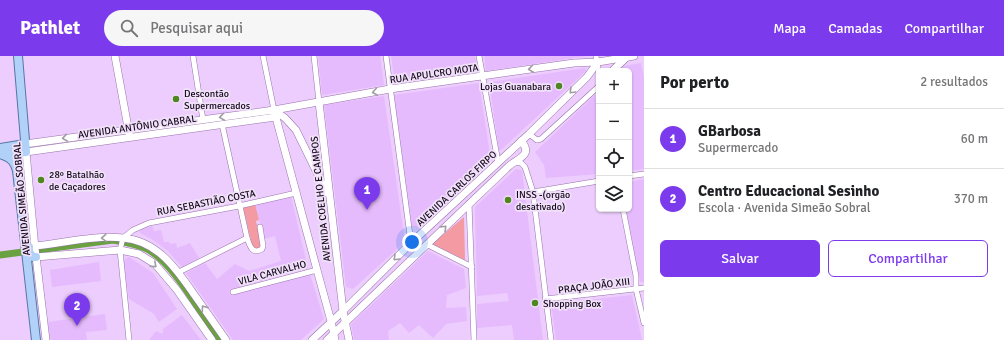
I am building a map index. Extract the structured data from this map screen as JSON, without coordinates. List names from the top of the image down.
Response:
{
  "streets": {
    "main road": [
      "RUA APULCRO MOTA",
      "AVENIDA ANTÔNIO CABRAL",
      "AVENIDA CARLOS FIRPO",
      "AVENIDA SIMEÃO SOBRAL",
      "AVENIDA COELHO E CAMPOS"
    ],
    "street": ["RUA SEBASTIÃO COSTA", "VILA CARVALHO", "PRAÇA JOÃO XIII"]
  },
  "crossings": [
    ["RUA APULCRO MOTA", "AVENIDA ANTÔNIO CABRAL"],
    ["RUA APULCRO MOTA", "AVENIDA CARLOS FIRPO"],
    ["RUA APULCRO MOTA", "AVENIDA COELHO E CAMPOS"],
    ["AVENIDA ANTÔNIO CABRAL", "AVENIDA SIMEÃO SOBRAL"],
    ["AVENIDA ANTÔNIO CABRAL", "AVENIDA COELHO E CAMPOS"],
    ["AVENIDA CARLOS FIRPO", "AVENIDA COELHO E CAMPOS"],
    ["AVENIDA CARLOS FIRPO", "PRAÇA JOÃO XIII"],
    ["AVENIDA COELHO E CAMPOS", "RUA SEBASTIÃO COSTA"],
    ["AVENIDA COELHO E CAMPOS", "VILA CARVALHO"]
  ],
  "one_way": ["RUA APULCRO MOTA"],
  "places": [
    "Lojas Guanabara",
    "Descontão Supermercados",
    "28º Batalhão de Caçadores",
    "INSS -(orgão desativado)",
    "Shopping Box"
  ],
  "page": {
    "header": "Pathlet",
    "search": "Pesquisar aqui",
    "nav": ["Mapa", "Camadas", "Compartilhar"],
    "heading": ["Por perto", "2 resultados"],
    "map_buttons": ["+", "−"],
    "list": [
      {
        "mark": "1",
        "name": "GBarbosa",
        "note": "Supermercado",
        "value": "60 m"
      },
      {
        "mark": "2",
        "name": "Centro Educacional Sesinho",
        "note": "Escola · Avenida Simeão Sobral",
        "value": "370 m"
      }
    ],
    "pins": ["1", "2"],
    "buttons": ["Salvar", "Compartilhar"]
  }
}
